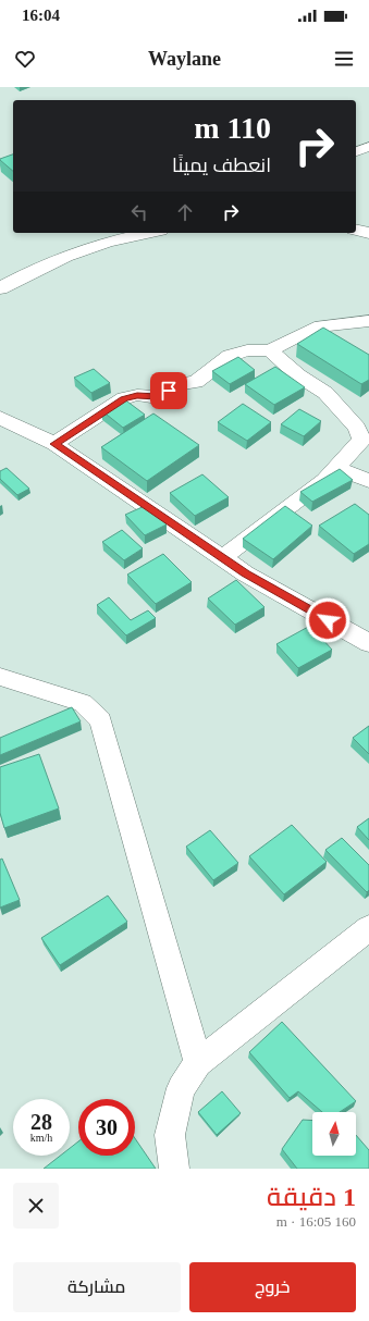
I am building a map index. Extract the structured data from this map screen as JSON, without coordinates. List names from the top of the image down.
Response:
{
  "north": "top",
  "page": {
    "status": "16:04",
    "header": "Waylane",
    "turn": ["110 m", "انعطف يمينًا"],
    "speed": "28 km/h",
    "limit": "30",
    "heading": ["1 دقيقة", "160 m · 16:05"],
    "buttons": ["خروج", "مشاركة"]
  }
}
